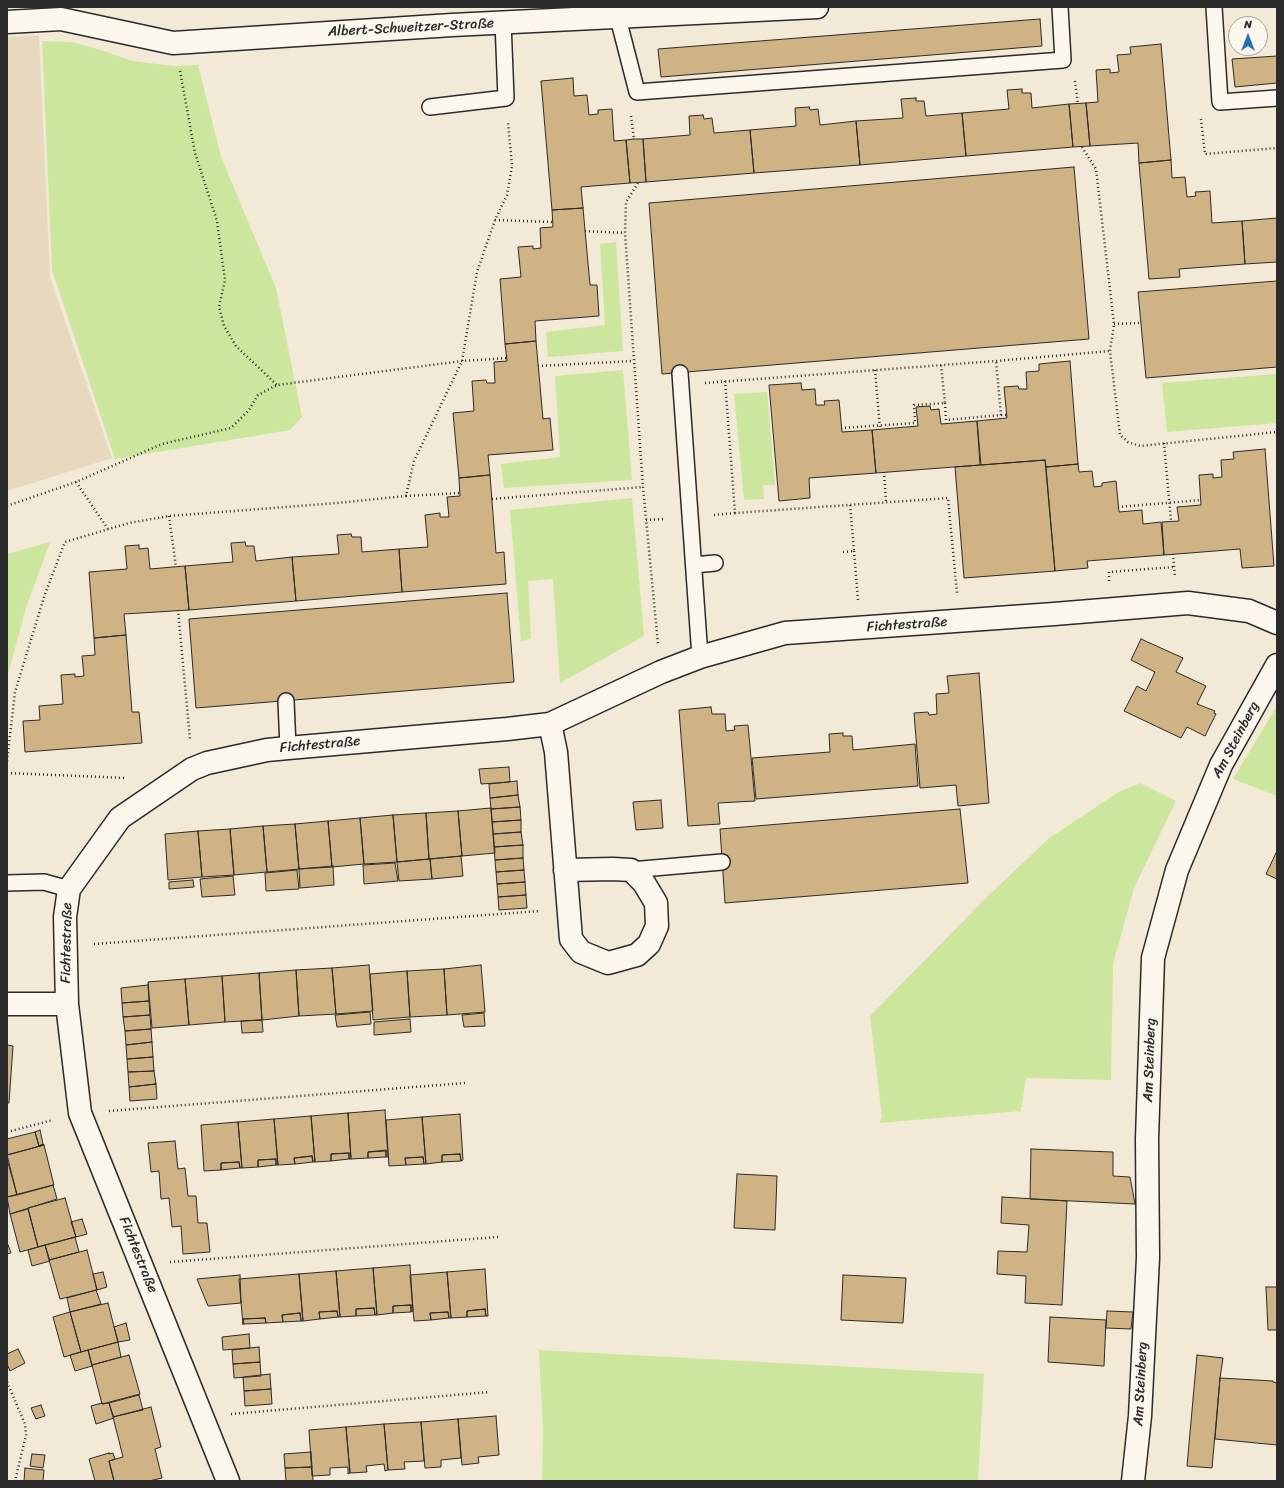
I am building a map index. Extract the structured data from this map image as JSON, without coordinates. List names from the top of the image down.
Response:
{
  "streets": {
    "street": ["Albert-Schweitzer-Straße", "Fichtestraße", "Am Steinberg"]
  },
  "north": "top"
}
